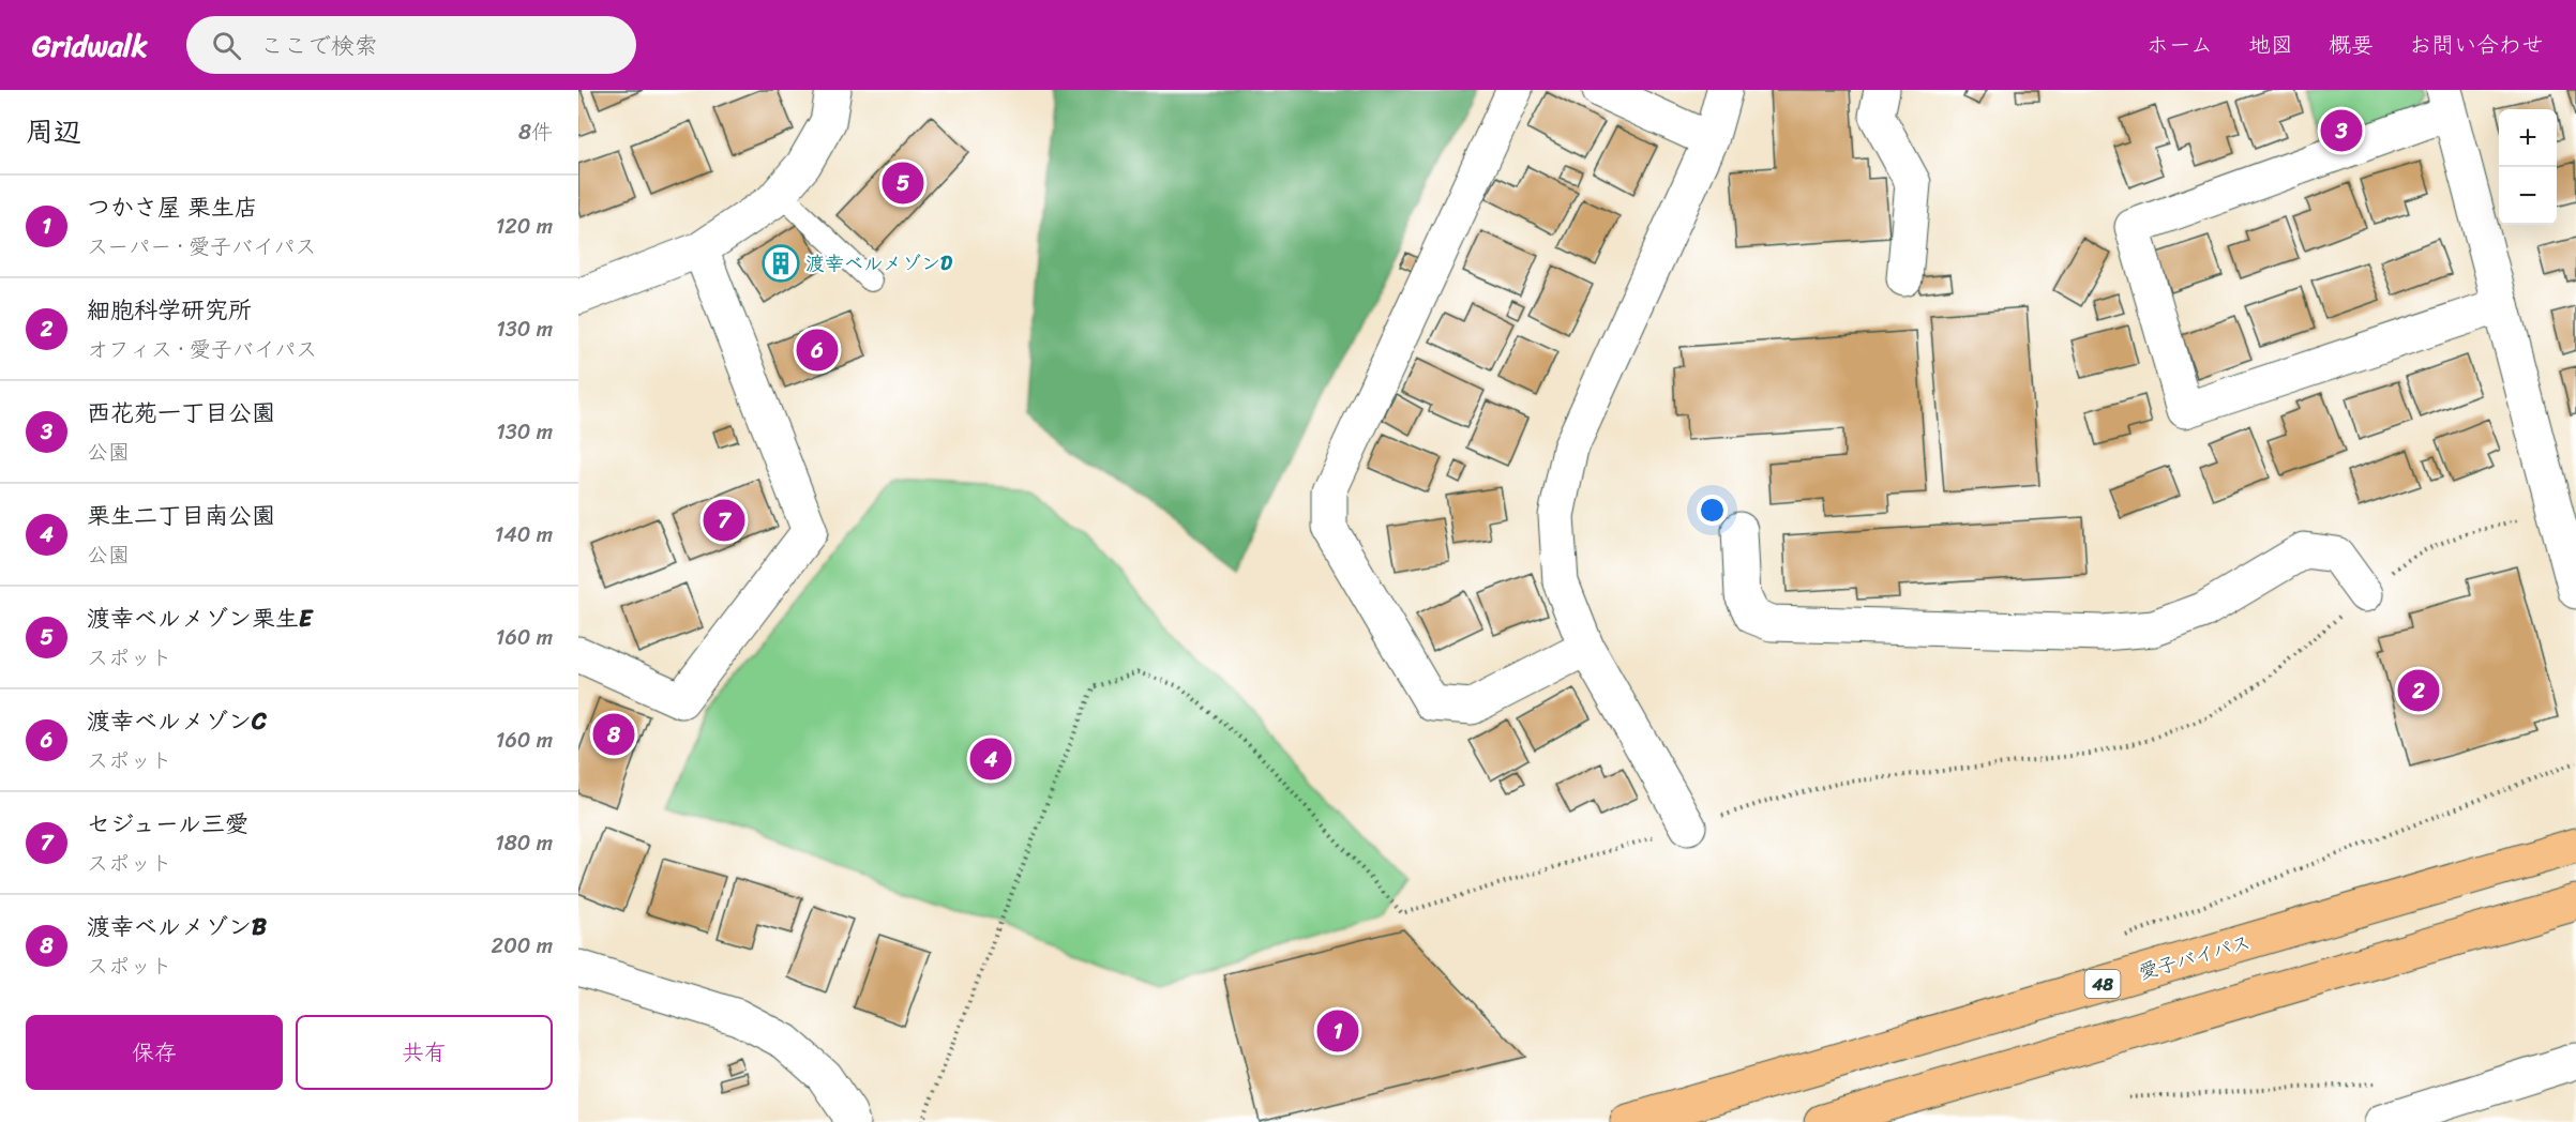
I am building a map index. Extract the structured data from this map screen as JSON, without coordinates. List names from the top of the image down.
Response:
{
  "streets": {
    "highway": ["愛子バイパス", "48"]
  },
  "places": {
    "building": ["渡幸ベルメゾンD"]
  },
  "page": {
    "header": "Gridwalk",
    "search": "ここで検索",
    "nav": [
      "ホーム",
      "地図",
      "概要",
      "お問い合わせ"
    ],
    "heading": ["周辺", "8件"],
    "pins": [
      "3",
      "5",
      "6",
      "7",
      "2",
      "8",
      "4",
      "1"
    ],
    "map_buttons": ["+", "−"],
    "list": [
      {
        "mark": "1",
        "name": "つかさ屋 栗生店",
        "note": "スーパー · 愛子バイパス",
        "value": "120 m"
      },
      {
        "mark": "2",
        "name": "細胞科学研究所",
        "note": "オフィス · 愛子バイパス",
        "value": "130 m"
      },
      {
        "mark": "3",
        "name": "西花苑一丁目公園",
        "note": "公園",
        "value": "130 m"
      },
      {
        "mark": "4",
        "name": "栗生二丁目南公園",
        "note": "公園",
        "value": "140 m"
      },
      {
        "mark": "5",
        "name": "渡幸ベルメゾン栗生E",
        "note": "スポット",
        "value": "160 m"
      },
      {
        "mark": "6",
        "name": "渡幸ベルメゾンC",
        "note": "スポット",
        "value": "160 m"
      },
      {
        "mark": "7",
        "name": "セジュール三愛",
        "note": "スポット",
        "value": "180 m"
      },
      {
        "mark": "8",
        "name": "渡幸ベルメゾンB",
        "note": "スポット",
        "value": "200 m"
      }
    ],
    "buttons": ["保存", "共有"]
  }
}
